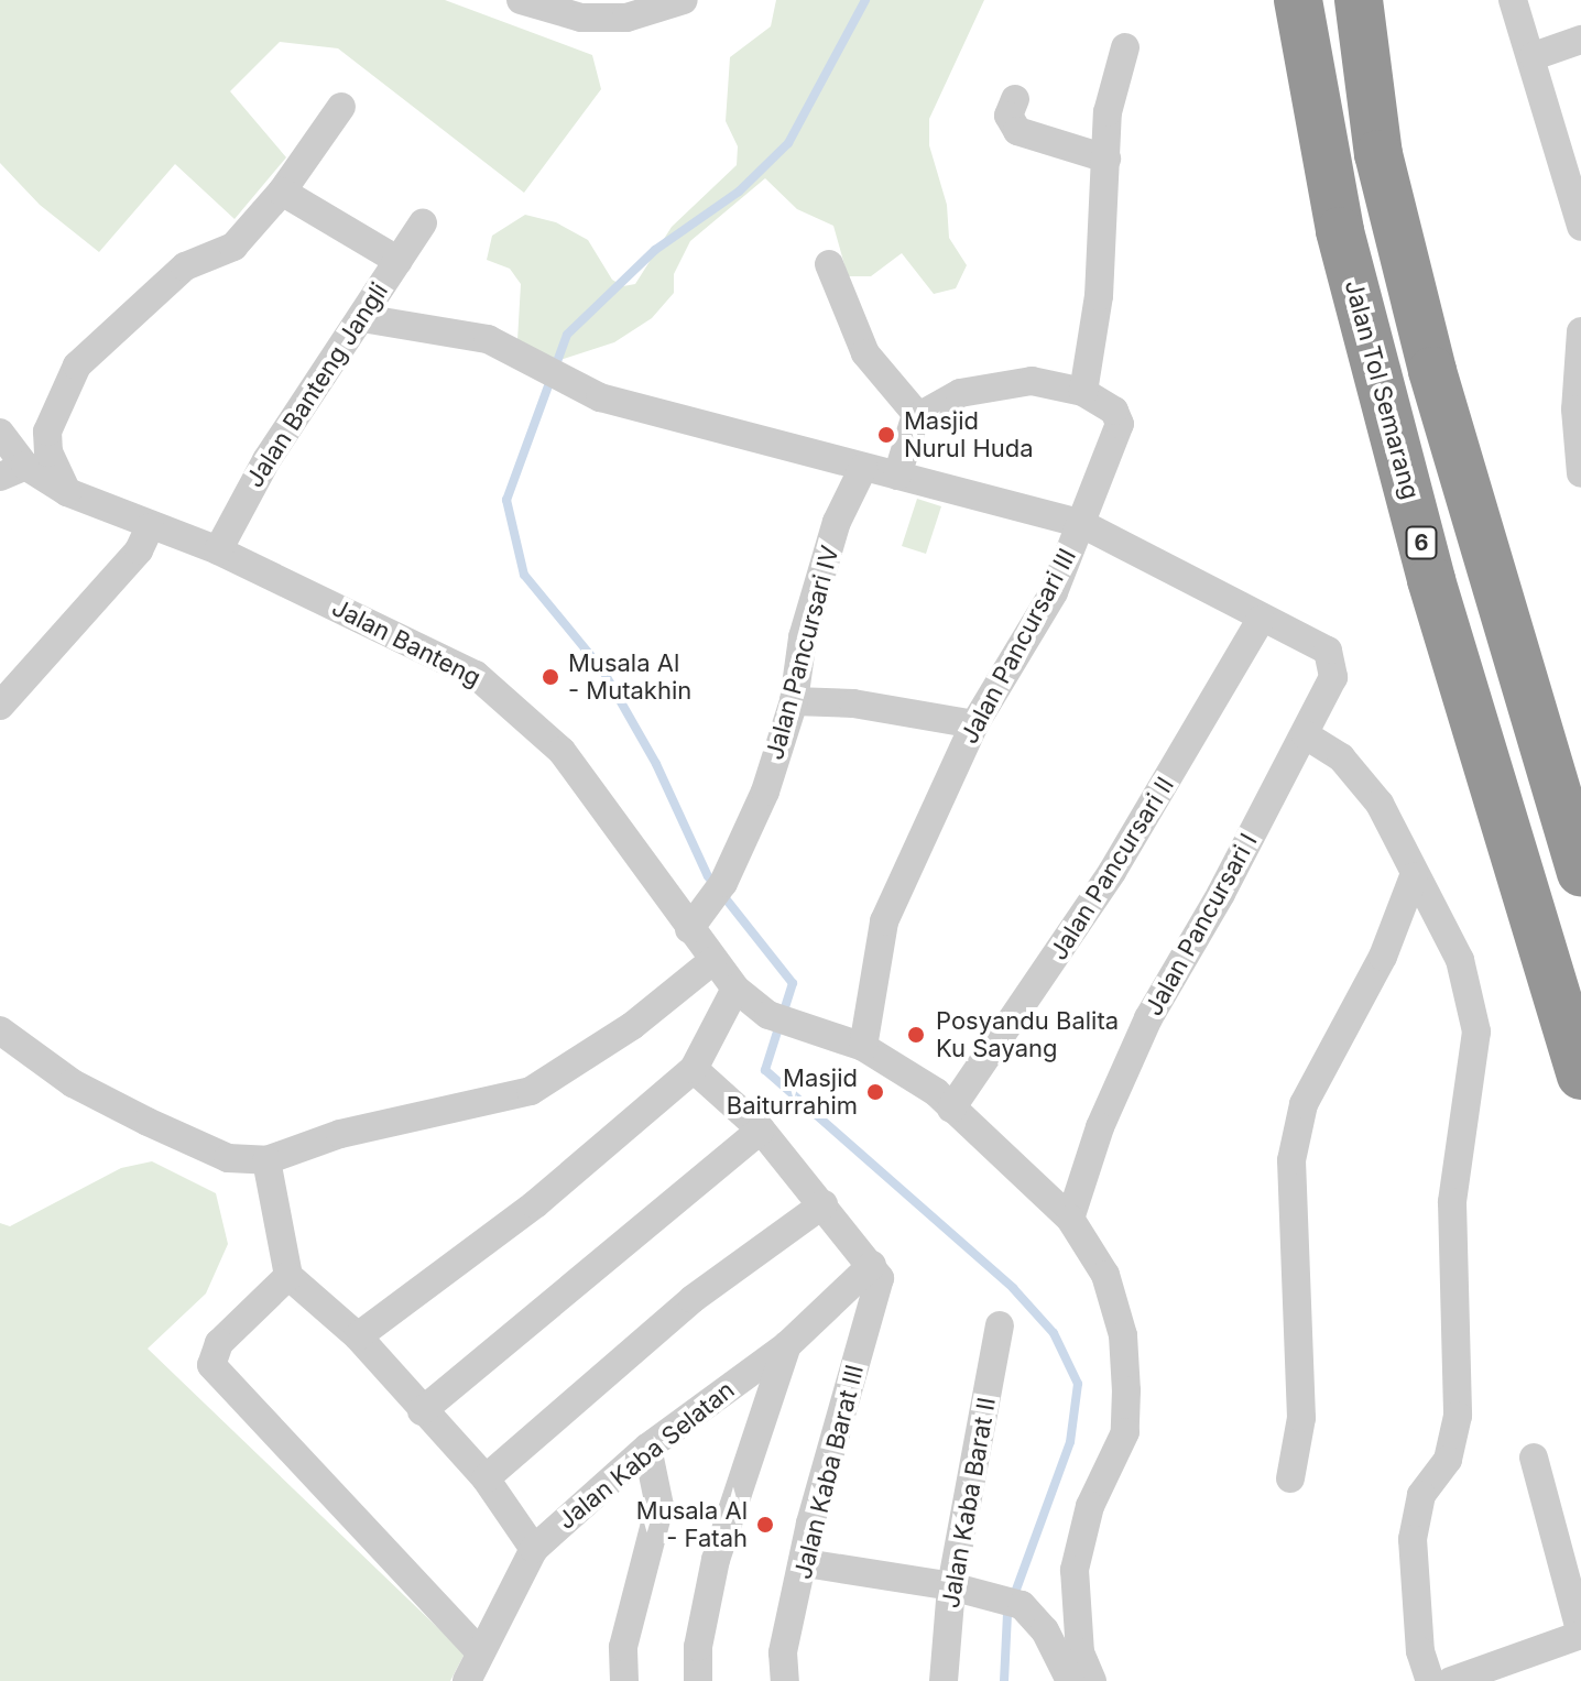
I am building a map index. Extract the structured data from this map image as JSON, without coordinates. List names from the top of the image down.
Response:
{
  "streets": {
    "highway": ["Jalan Tol Semarang", "6"],
    "street": [
      "Jalan Banteng Jangli",
      "Jalan Banteng",
      "Jalan Pancursari III",
      "Jalan Pancursari IV",
      "Jalan Pancursari II",
      "Jalan Pancursari I",
      "Jalan Kaba Selatan",
      "Jalan Kaba Barat III",
      "Jalan Kaba Barat II"
    ]
  },
  "crossings": [
    ["Jalan Banteng Jangli", "Jalan Banteng"],
    ["Jalan Banteng", "Jalan Pancursari III"],
    ["Jalan Banteng", "Jalan Pancursari IV"],
    ["Jalan Banteng", "Jalan Pancursari II"],
    ["Jalan Banteng", "Jalan Pancursari I"],
    ["Jalan Pancursari II", "Jalan Pancursari I"],
    ["Jalan Kaba Selatan", "Jalan Kaba Barat III"]
  ],
  "places": [
    "Masjid Nurul Huda",
    "Musala Al - Mutakhin",
    "Posyandu Balita Ku Sayang",
    "Masjid Baiturrahim",
    "Musala Al - Fatah"
  ]
}
